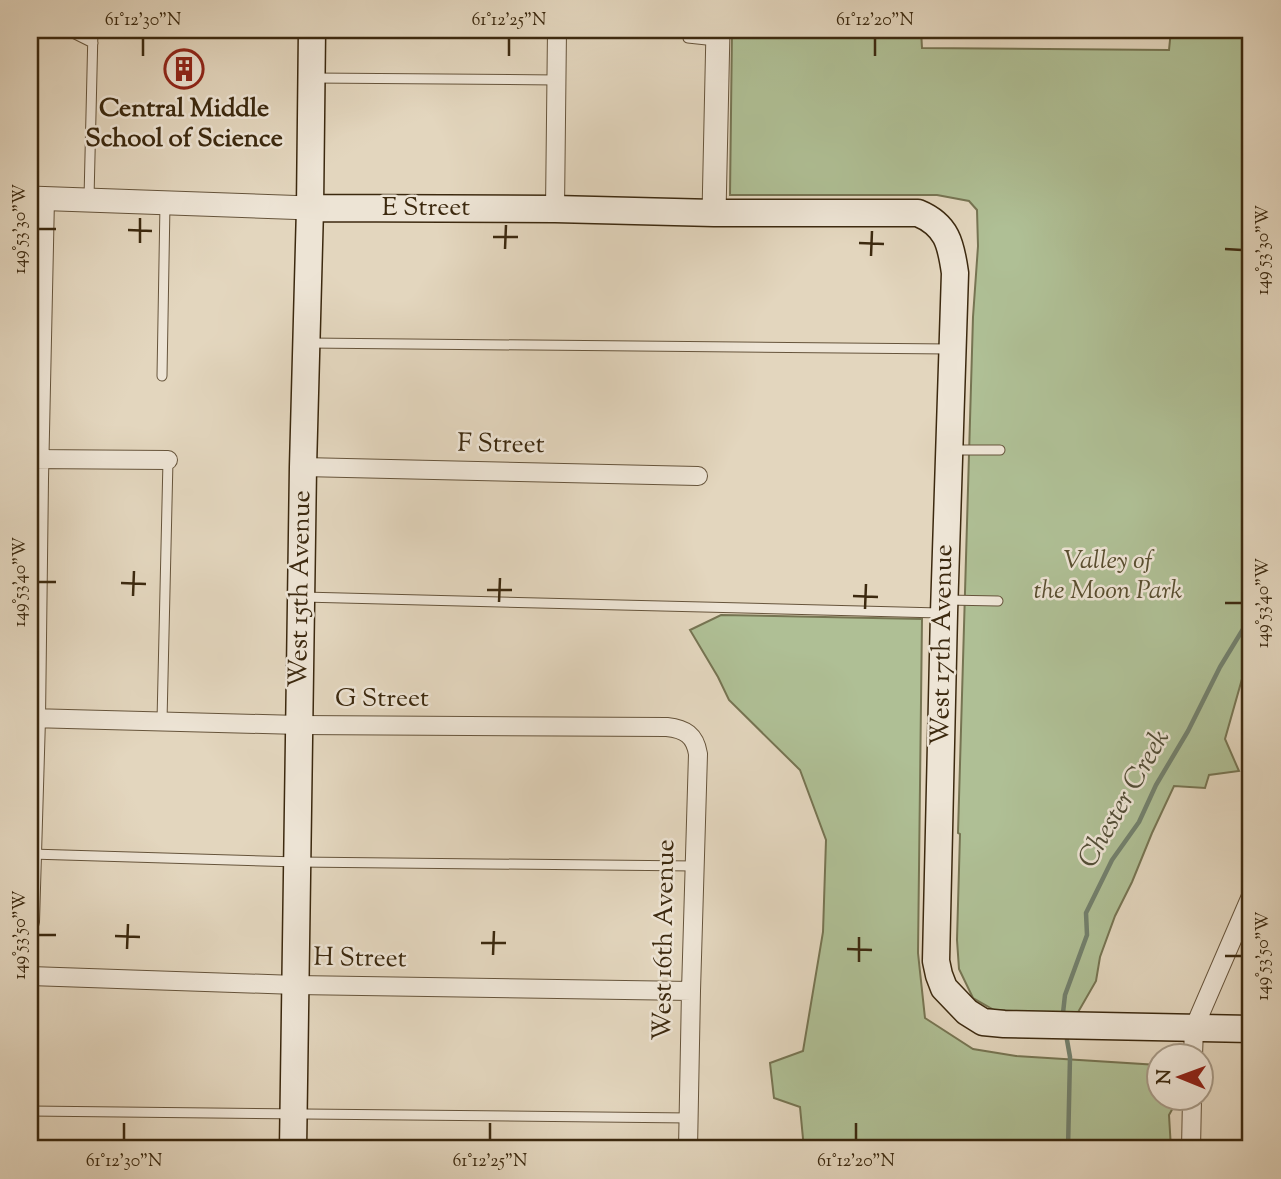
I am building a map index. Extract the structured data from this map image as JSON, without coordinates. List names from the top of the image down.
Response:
{
  "streets": {
    "main road": ["E Street", "West 15th Avenue", "West 17th Avenue"],
    "street": [
      "F Street",
      "G Street",
      "West 16th Avenue",
      "H Street"
    ]
  },
  "crossings": [
    ["E Street", "West 15th Avenue"],
    ["E Street", "West 17th Avenue"],
    ["F Street", "West 15th Avenue"],
    ["West 15th Avenue", "G Street"],
    ["West 15th Avenue", "H Street"],
    ["G Street", "West 16th Avenue"],
    ["West 16th Avenue", "H Street"]
  ],
  "water": ["Chester Creek"],
  "parks": ["Valley of the Moon Park"],
  "places": {
    "building": ["Central Middle School of Science"]
  },
  "north": "left",
  "coordinates": [
    "61°12'30\"N",
    "61°12'25\"N",
    "61°12'20\"N",
    "149°53'30\"W",
    "149°53'40\"W",
    "149°53'50\"W"
  ]
}
